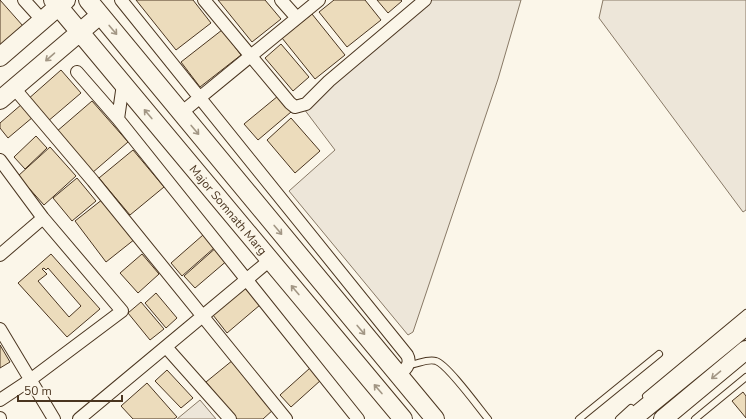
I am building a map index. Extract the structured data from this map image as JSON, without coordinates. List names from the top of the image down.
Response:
{
  "streets": {
    "main road": ["Major Somnath Marg"]
  },
  "scale_bar": "50 m"
}
